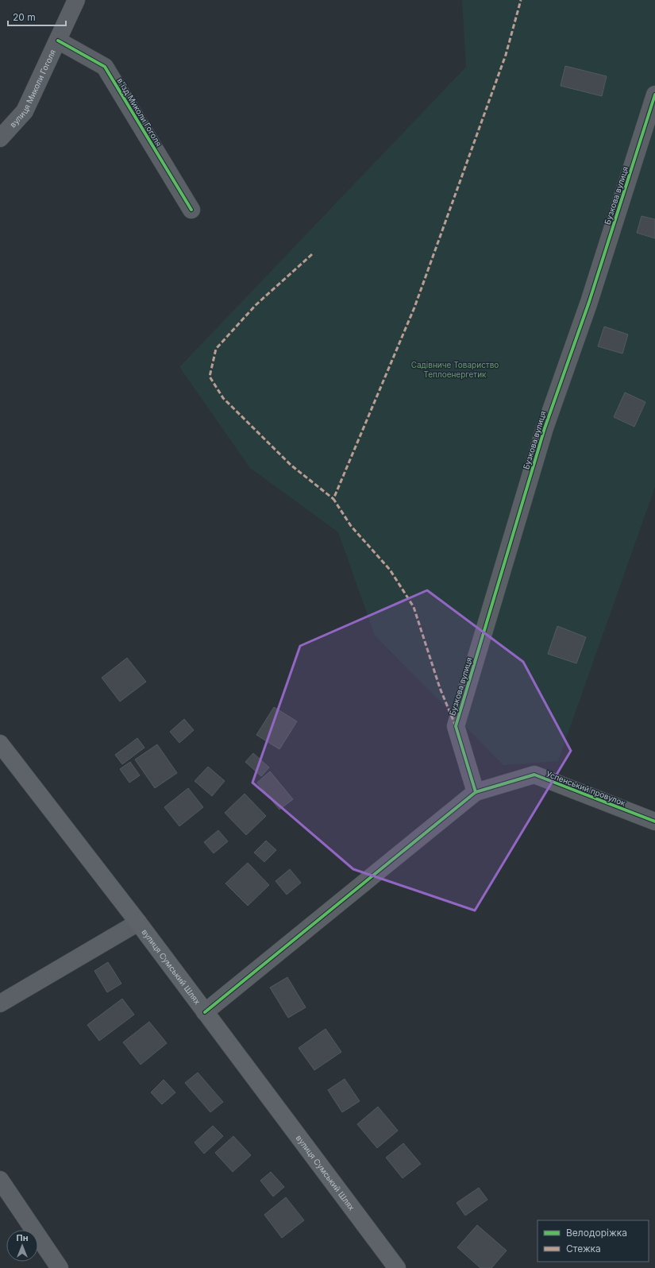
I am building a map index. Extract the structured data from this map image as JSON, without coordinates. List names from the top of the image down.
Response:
{
  "streets": {
    "main road": ["вулиця Сумський Шлях"],
    "street": [
      "вулиця Миколи Гоголя",
      "в'їзд Миколи Гоголя",
      "Бузкова вулиця",
      "Успенський провулок"
    ]
  },
  "crossings": [
    ["вулиця Миколи Гоголя", "в'їзд Миколи Гоголя"],
    ["Бузкова вулиця", "Успенський провулок"]
  ],
  "parks": ["Садівниче Товариство Теплоенергетик"],
  "legend": ["Велодоріжка", "Стежка"],
  "scale_bar": "20 m",
  "north": "top"
}
